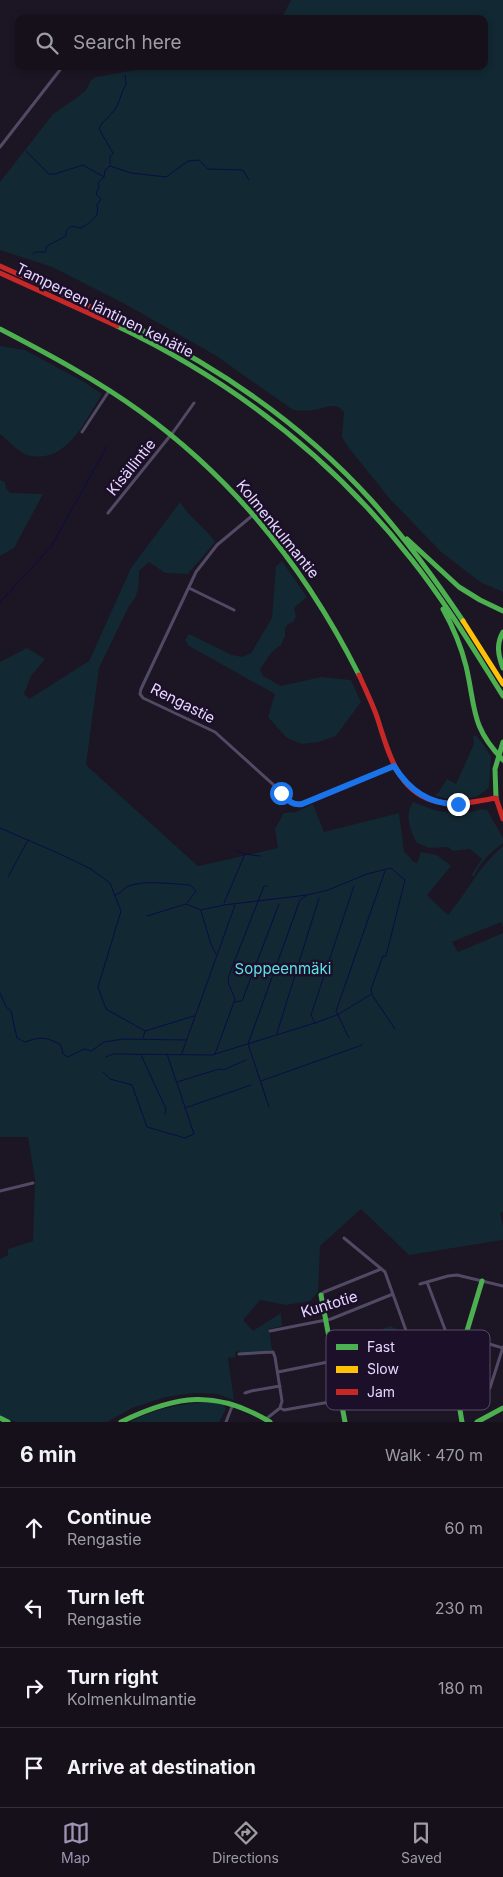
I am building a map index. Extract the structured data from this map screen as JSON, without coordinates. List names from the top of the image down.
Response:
{
  "streets": {
    "main road": ["Tampereen läntinen kehätie", "Kolmenkulmantie"],
    "street": ["Kisällintie", "Rengastie", "Kuntotie"]
  },
  "crossings": [
    ["Kisällintie", "Kolmenkulmantie"],
    ["Kolmenkulmantie", "Rengastie"]
  ],
  "parks": ["Soppeenmäki"],
  "legend": ["Fast", "Slow", "Jam"],
  "page": {
    "search": "Search here",
    "heading": ["6 min", "Walk · 470 m"],
    "list": [
      ["Continue", "Rengastie", "60 m"],
      ["Turn left", "Rengastie", "230 m"],
      ["Turn right", "Kolmenkulmantie", "180 m"],
      "Arrive at destination"
    ],
    "nav": ["Map", "Directions", "Saved"]
  }
}
